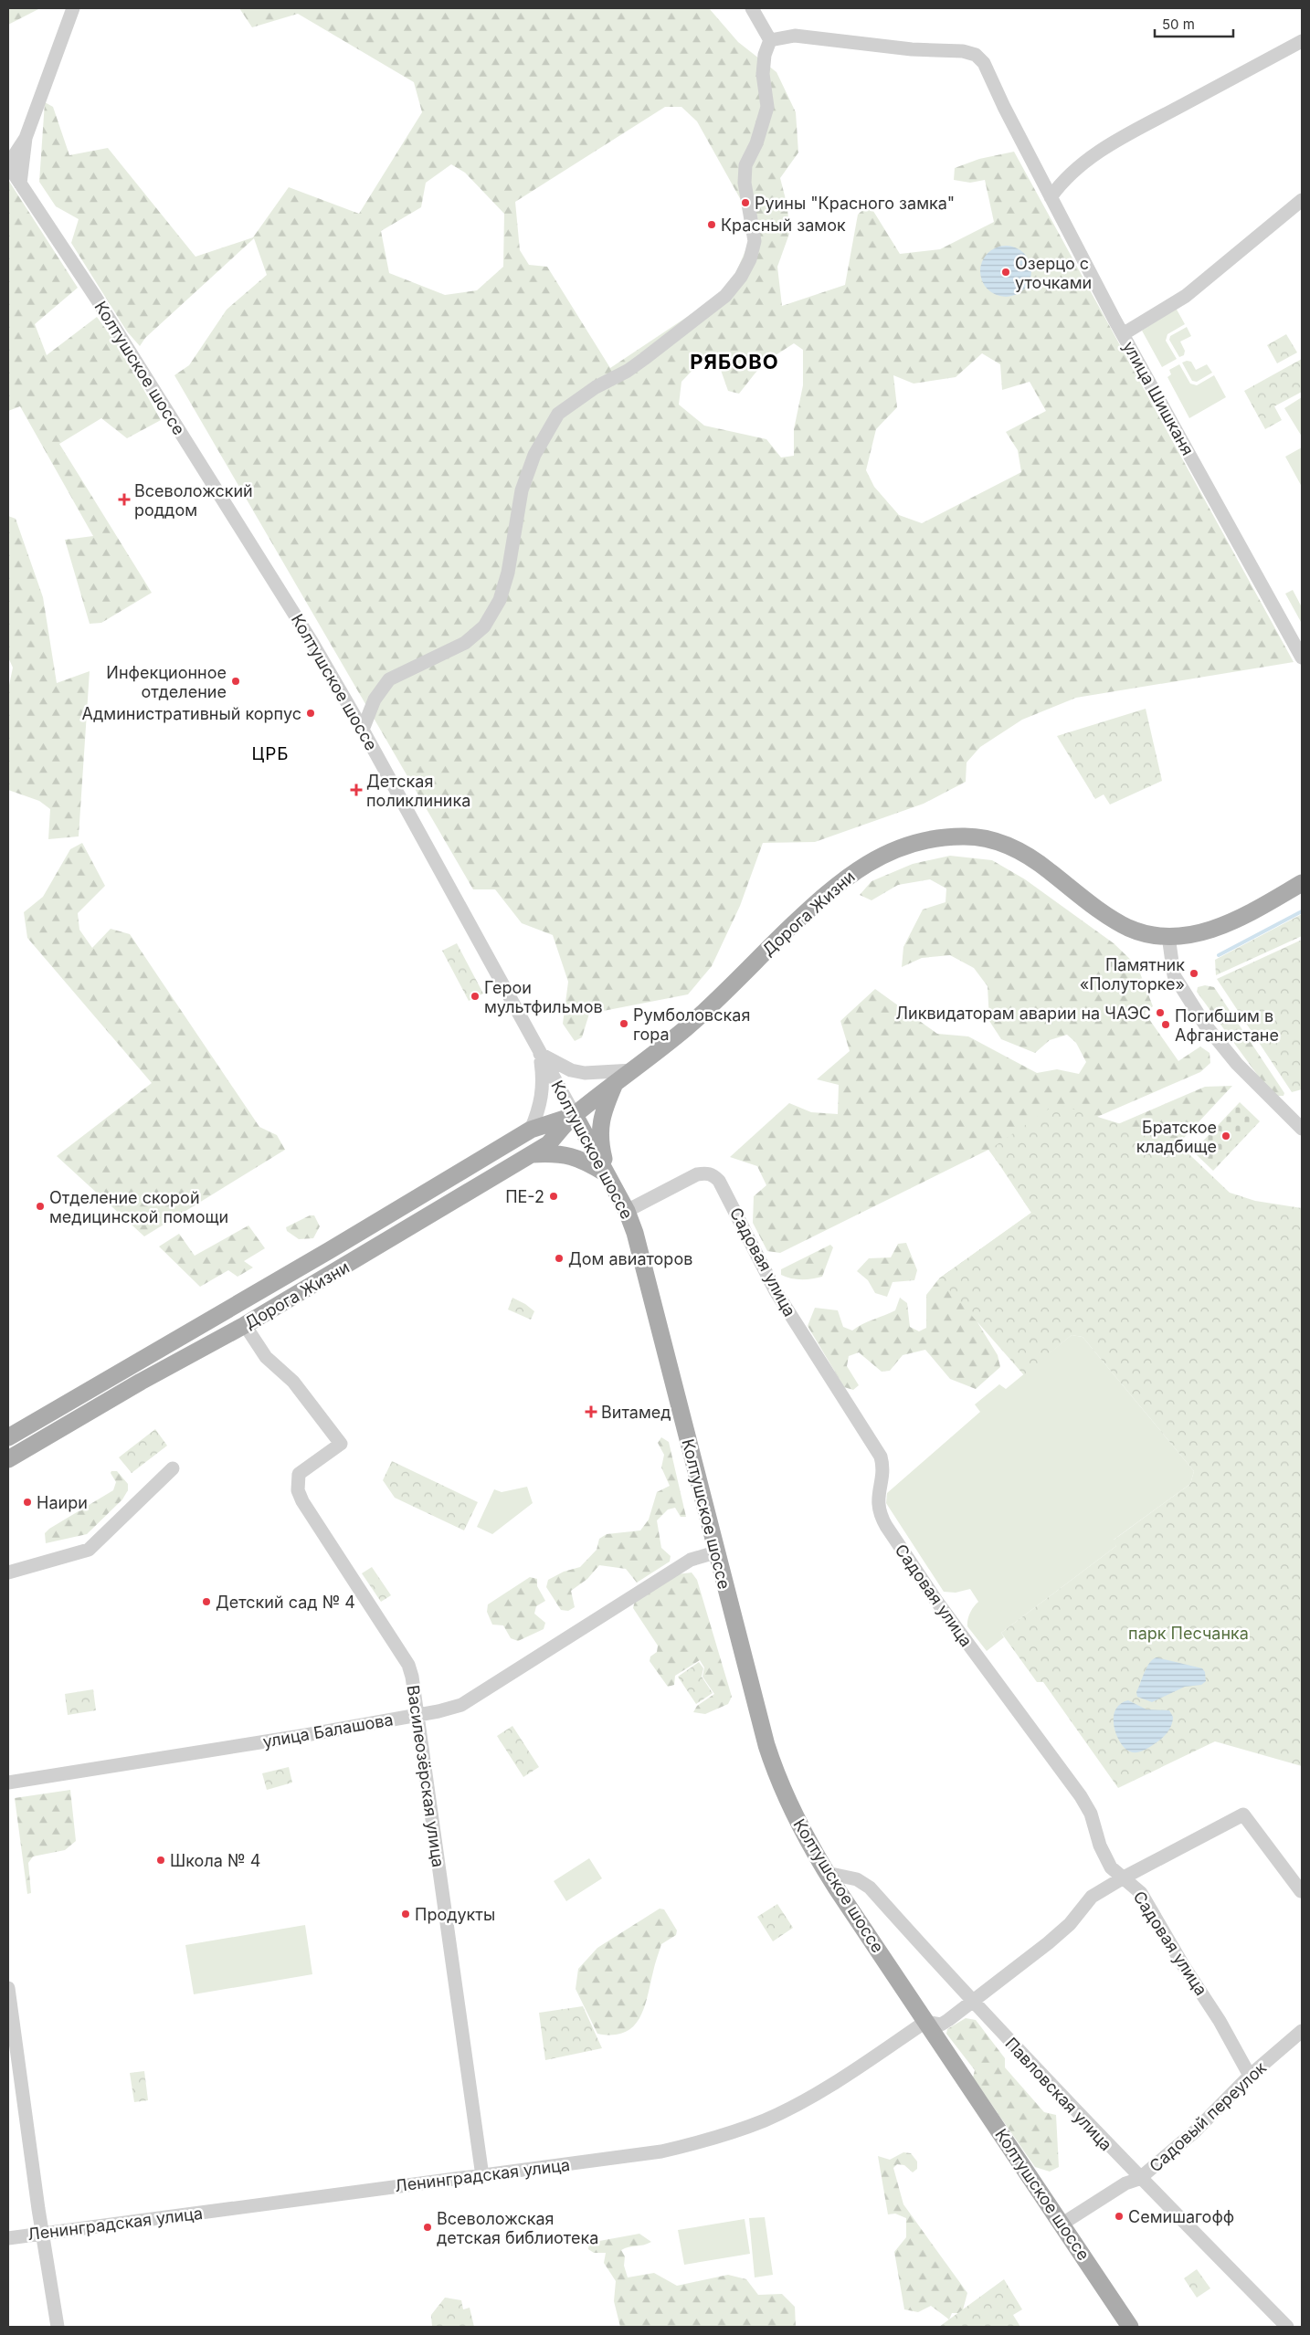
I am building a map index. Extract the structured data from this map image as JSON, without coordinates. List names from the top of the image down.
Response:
{
  "streets": {
    "main road": ["Колтушское шоссе", "Дорога Жизни"],
    "street": [
      "улица Шишканя",
      "Садовая улица",
      "улица Балашова",
      "Василеозёрская улица",
      "Павловская улица",
      "Садовый переулок",
      "Ленинградская улица"
    ]
  },
  "crossings": [
    ["Колтушское шоссе", "Дорога Жизни"],
    ["Колтушское шоссе", "Садовая улица"],
    ["Колтушское шоссе", "улица Балашова"],
    ["Колтушское шоссе", "Павловская улица"],
    ["Колтушское шоссе", "Садовый переулок"],
    ["Колтушское шоссе", "Ленинградская улица"],
    ["Дорога Жизни", "Василеозёрская улица"],
    ["Садовая улица", "Садовый переулок"],
    ["улица Балашова", "Василеозёрская улица"],
    ["Василеозёрская улица", "Ленинградская улица"],
    ["Павловская улица", "Садовый переулок"]
  ],
  "districts": ["РЯБОВО", "ЦРБ"],
  "parks": ["парк Песчанка"],
  "places": {
    "other": [
      "Руины \"Красного замка\"",
      "Красный замок",
      "Озерцо с уточками",
      "Инфекционное отделение",
      "Административный корпус",
      "Памятник «Полуторке»",
      "Герои мультфильмов",
      "Ликвидаторам аварии на ЧАЭС",
      "Румболовская гора",
      "Погибшим в Афганистане",
      "Братское кладбище",
      "ПЕ-2",
      "Отделение скорой медицинской помощи",
      "Дом авиаторов",
      "Наири",
      "Детский сад № 4",
      "Школа № 4",
      "Продукты",
      "Семишагофф",
      "Всеволожская детская библиотека"
    ],
    "health": ["Всеволожский роддом", "Детская поликлиника", "Витамед"]
  },
  "scale_bar": "50 m"
}
